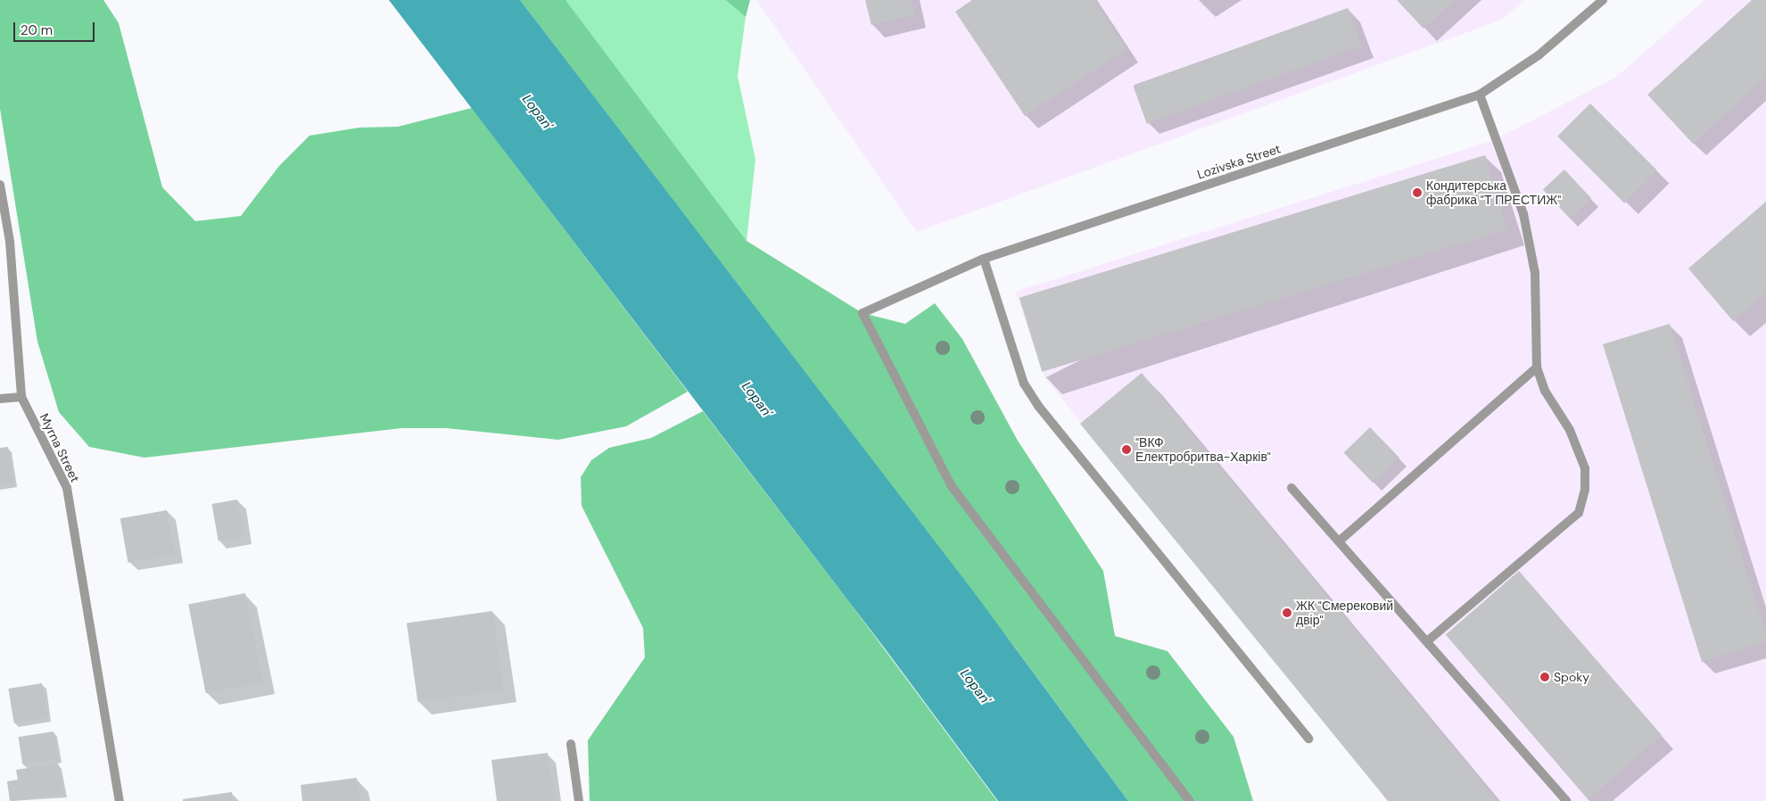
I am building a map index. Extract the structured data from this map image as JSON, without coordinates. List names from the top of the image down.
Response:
{
  "streets": {
    "street": ["Lozivska Street", "Myrna Street"]
  },
  "water": ["Lopan'"],
  "places": [
    "Кондитерська фабрика \"Т ПРЕСТИЖ\"",
    "\"ВКФ Електробритва-Харків\"",
    "ЖК \"Смерековий двір\"",
    "Spoky"
  ],
  "scale_bar": "20 m"
}
